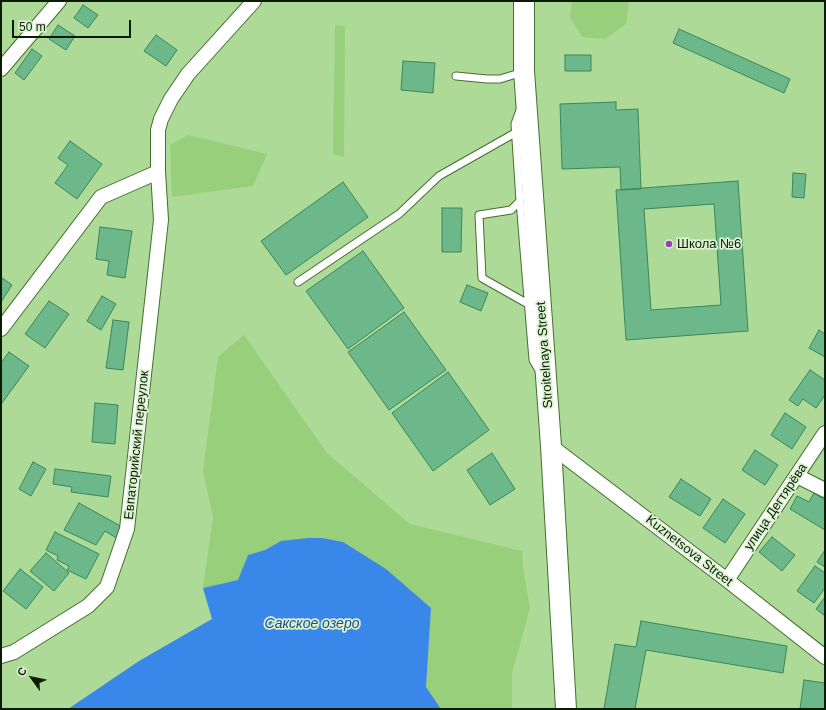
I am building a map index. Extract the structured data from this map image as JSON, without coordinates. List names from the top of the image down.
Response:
{
  "streets": {
    "street": [
      "Stroitelnaya Street",
      "Евпаторийский переулок",
      "улица Дегтярёва",
      "Kuznetsova Street"
    ]
  },
  "crossings": [
    ["Stroitelnaya Street", "Kuznetsova Street"],
    ["улица Дегтярёва", "Kuznetsova Street"]
  ],
  "water": ["Сакское озеро"],
  "places": ["Школа №6"],
  "scale_bar": "50 m",
  "north": "top left"
}
